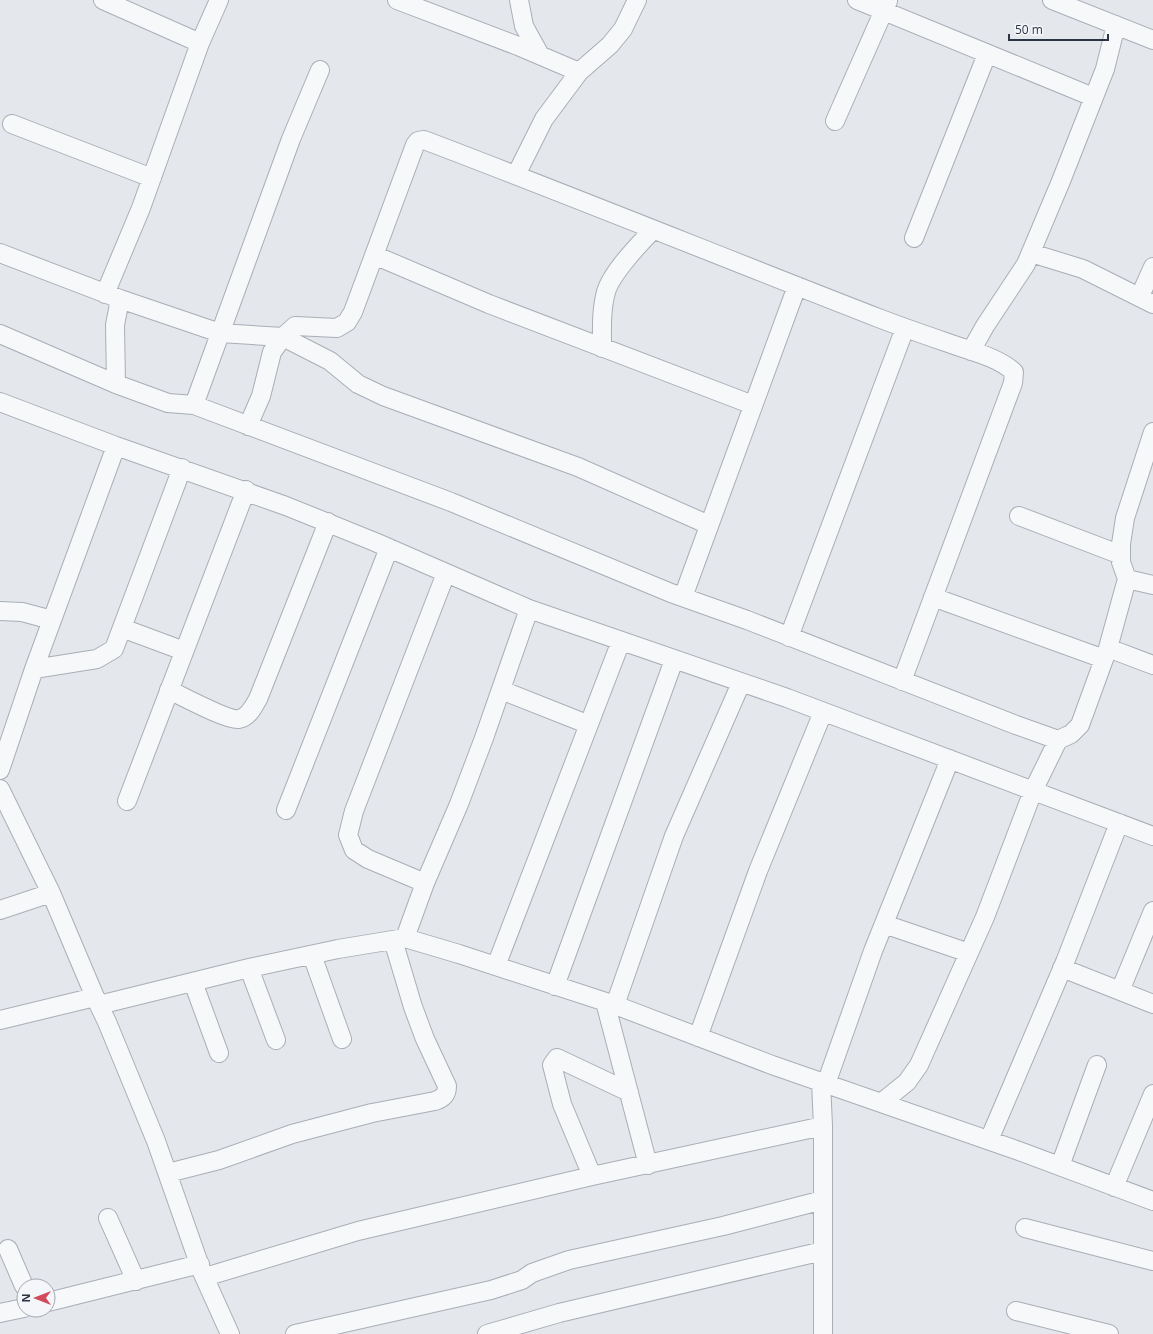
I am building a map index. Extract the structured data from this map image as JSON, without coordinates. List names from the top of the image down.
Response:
{
  "scale_bar": "50 m",
  "north": "left"
}
